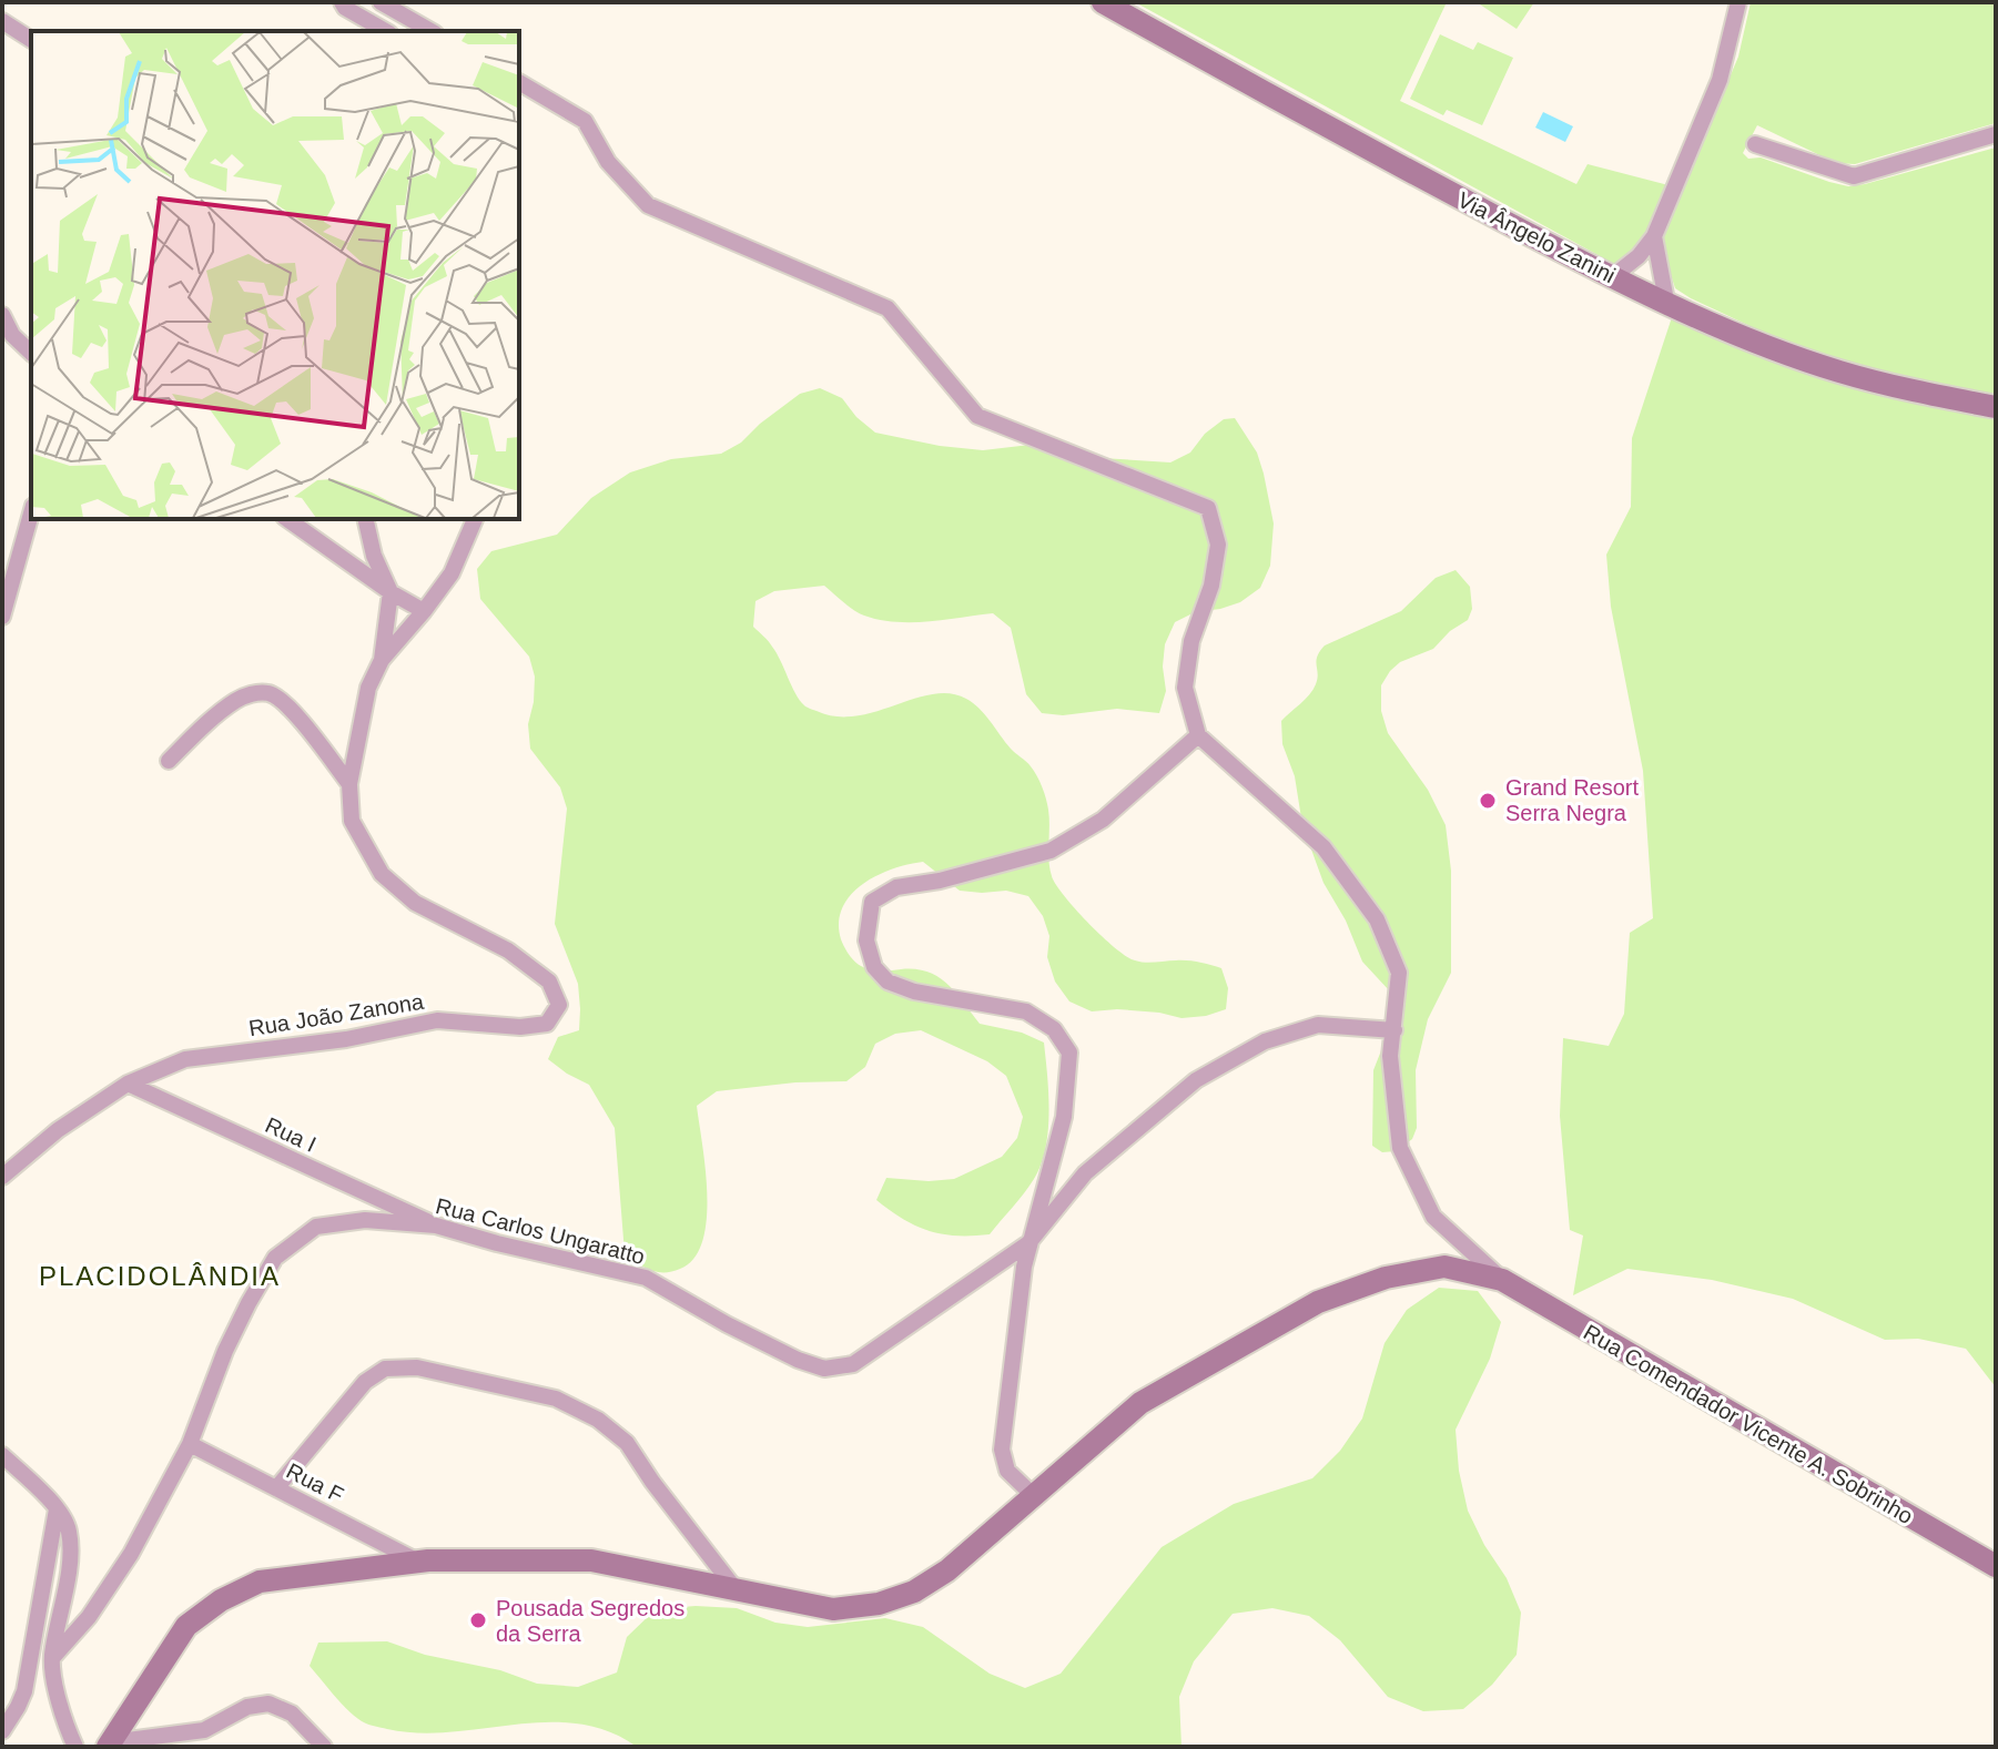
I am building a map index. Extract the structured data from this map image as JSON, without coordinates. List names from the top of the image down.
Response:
{
  "streets": {
    "street": [
      "Via Ângelo Zanini",
      "Rua João Zanona",
      "Rua I",
      "Rua Carlos Ungaratto",
      "Rua Comendador Vicente A. Sobrinho",
      "Rua F"
    ]
  },
  "crossings": [
    ["Rua João Zanona", "Rua I"],
    ["Rua I", "Rua Carlos Ungaratto"],
    ["Rua Carlos Ungaratto", "Rua F"],
    ["Rua Comendador Vicente A. Sobrinho", "Rua F"]
  ],
  "districts": ["PLACIDOLÂNDIA"],
  "places": ["Grand Resort Serra Negra", "Pousada Segredos da Serra"]
}
